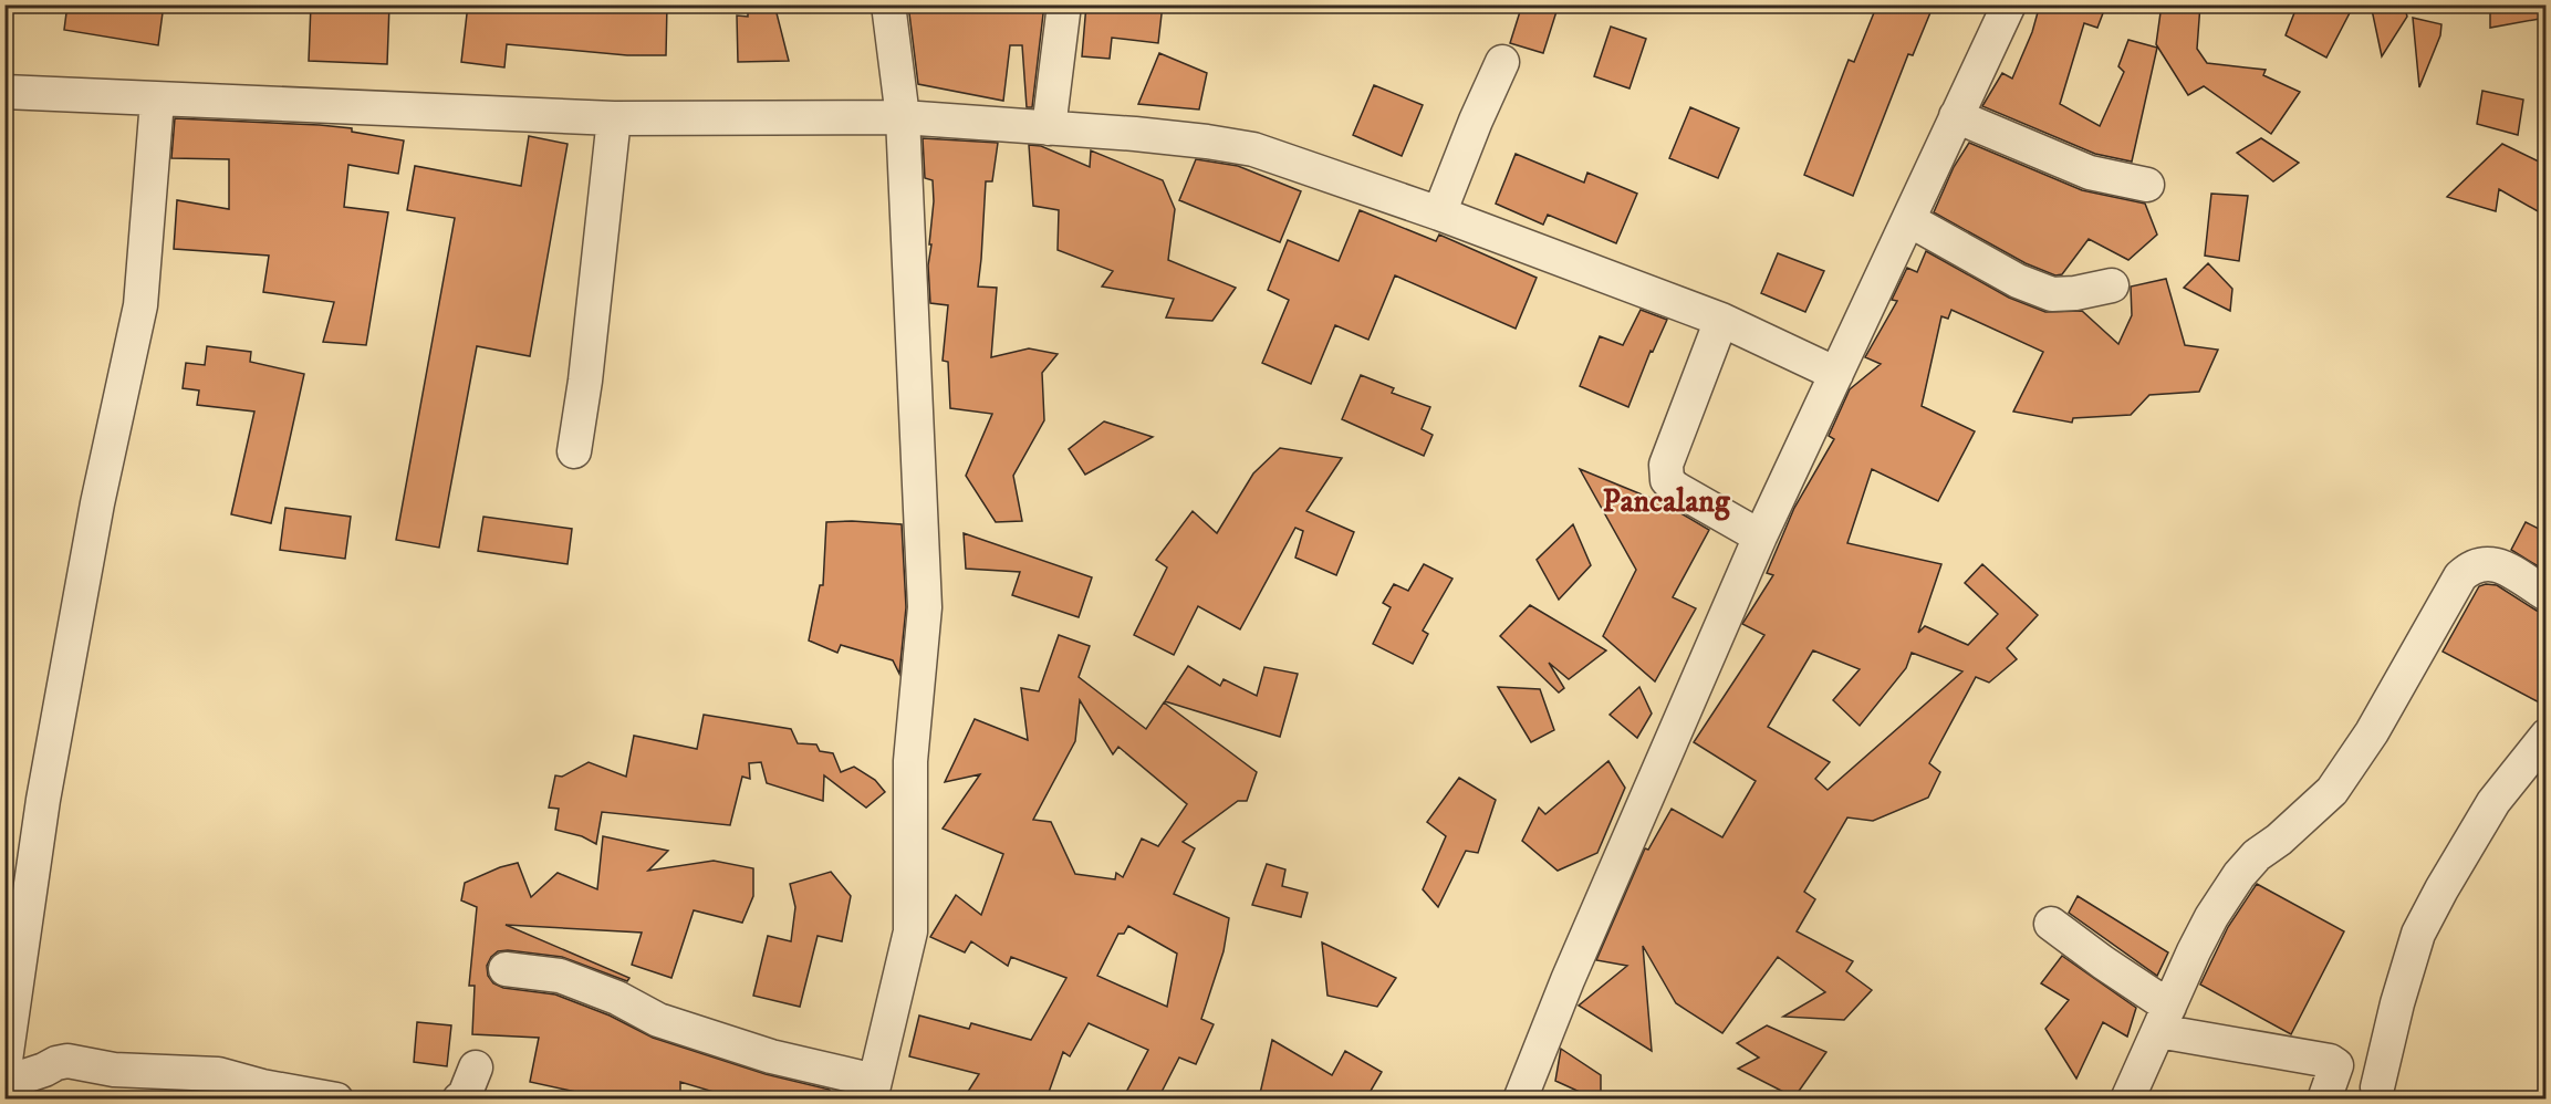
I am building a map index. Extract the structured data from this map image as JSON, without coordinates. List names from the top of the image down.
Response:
{
  "districts": ["Pancalang"]
}
